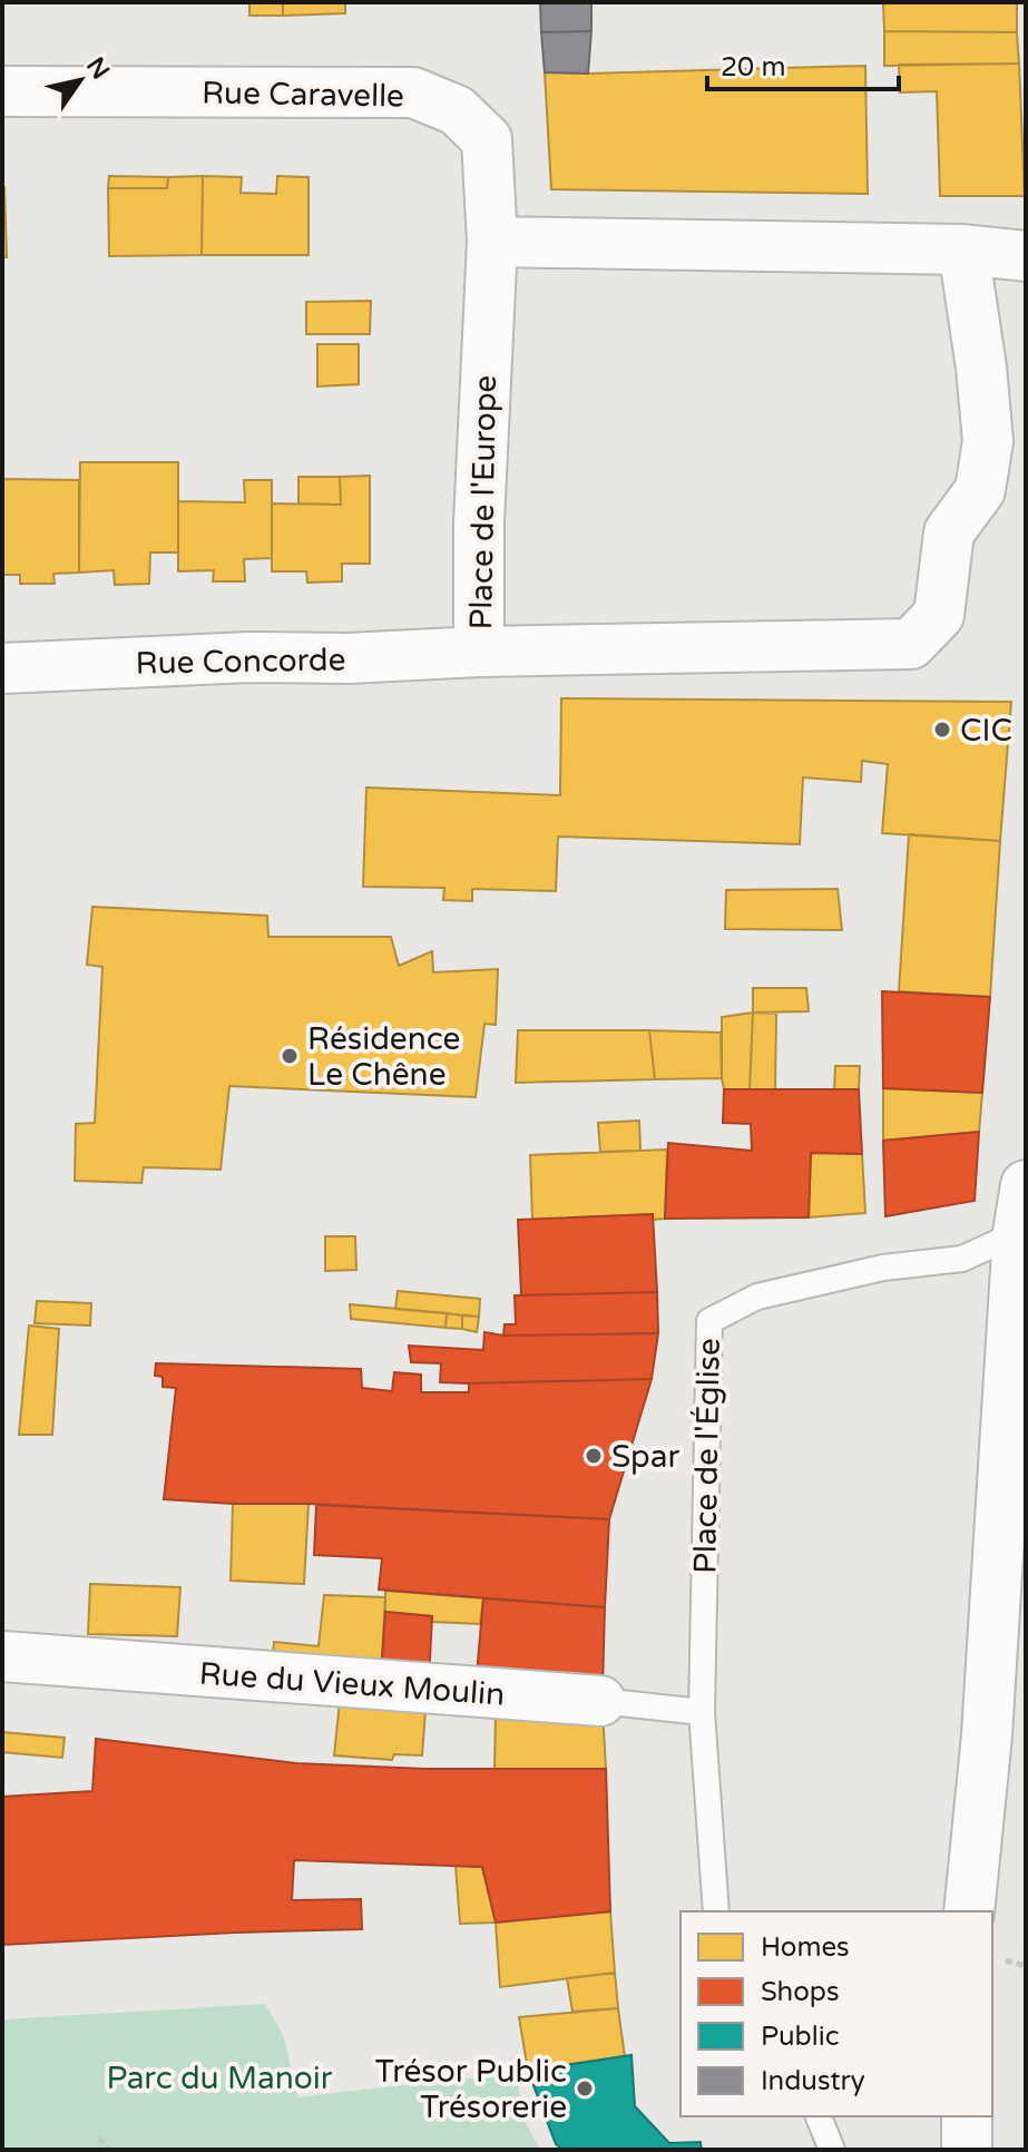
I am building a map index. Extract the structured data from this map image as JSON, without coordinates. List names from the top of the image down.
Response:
{
  "streets": {
    "street": [
      "Rue Caravelle",
      "Place de l'Europe",
      "Rue Concorde",
      "Rue du Vieux Moulin"
    ],
    "lane": ["Place de l'Église"]
  },
  "crossings": [
    ["Rue Caravelle", "Place de l'Europe"],
    ["Place de l'Europe", "Rue Concorde"],
    ["Place de l'Église", "Rue du Vieux Moulin"]
  ],
  "parks": ["Parc du Manoir"],
  "places": [
    "CIC",
    "Résidence Le Chêne",
    "Spar",
    "Trésor Public Trésorerie"
  ],
  "legend": [
    "Homes",
    "Shops",
    "Public",
    "Industry"
  ],
  "scale_bar": "20 m",
  "north": "top right"
}
